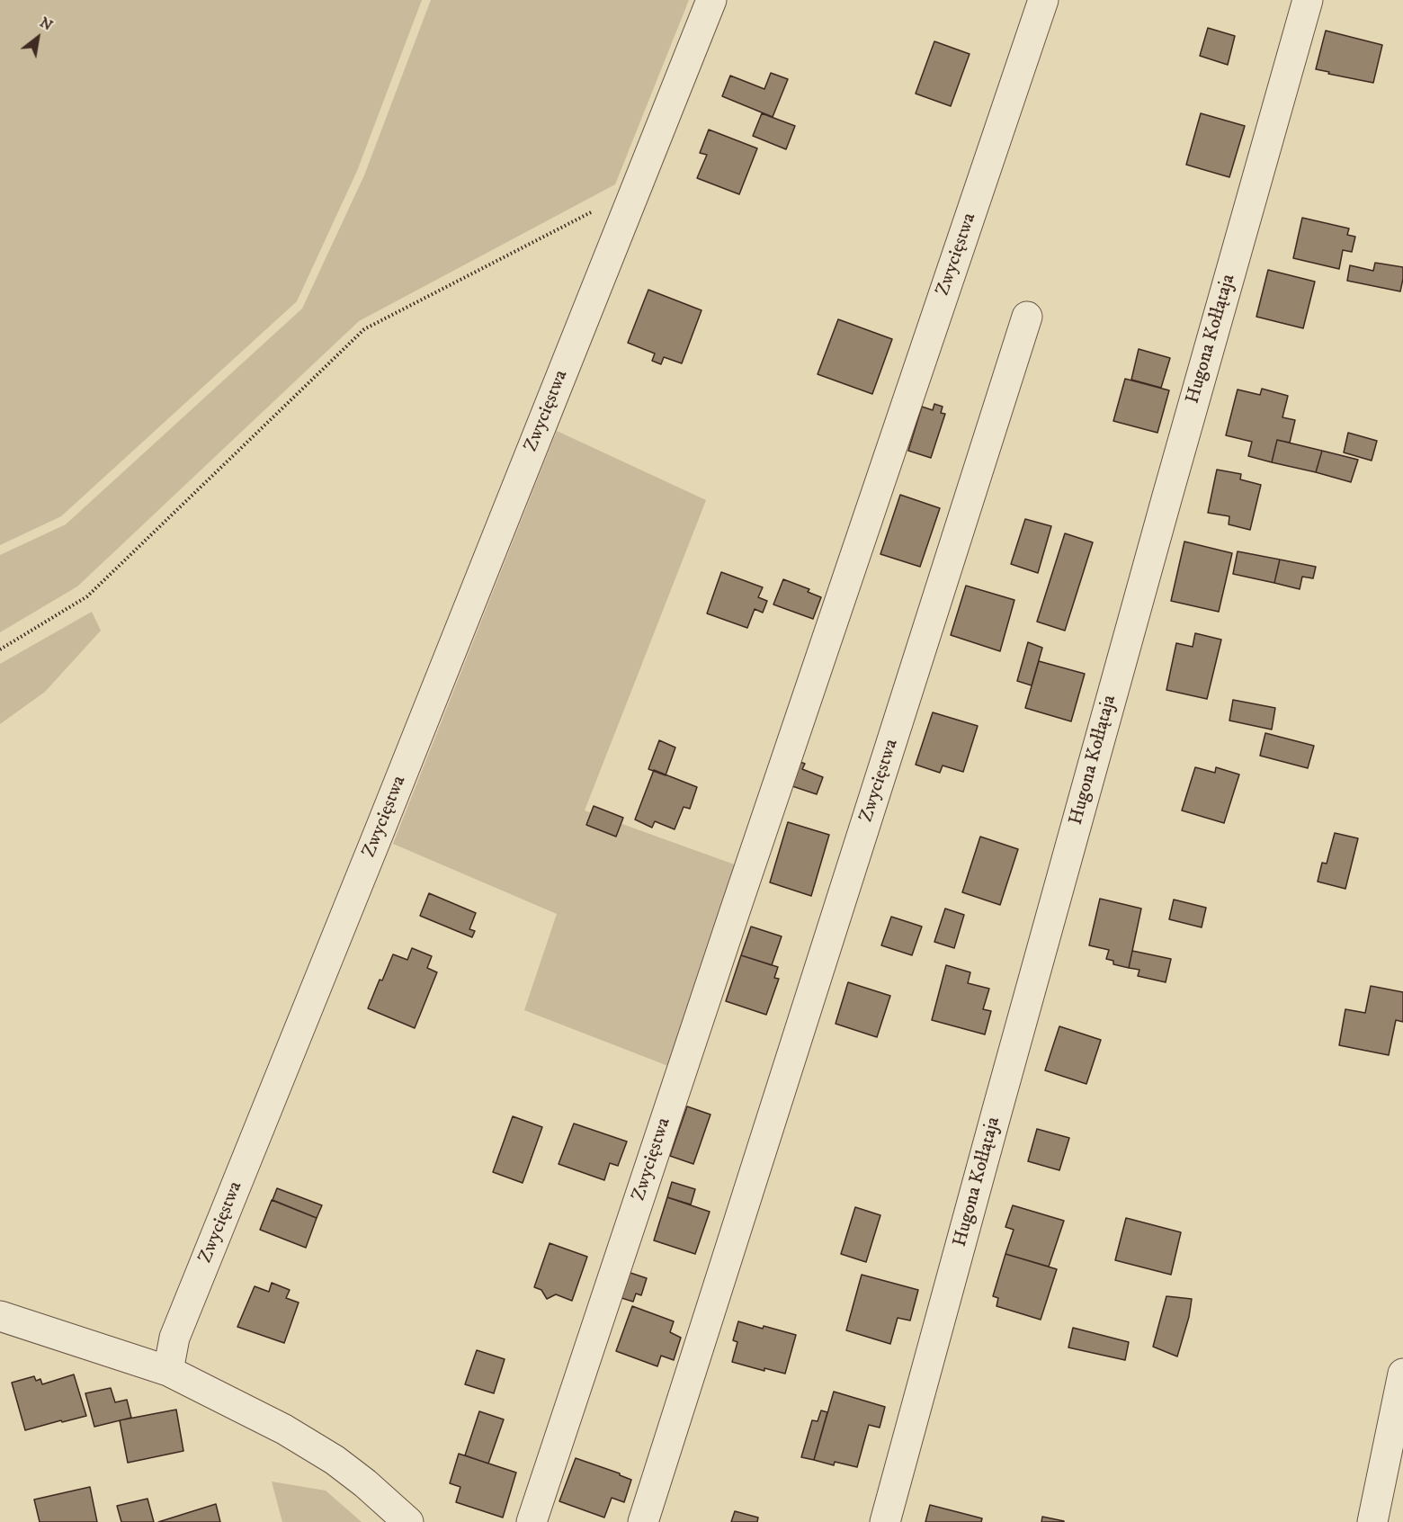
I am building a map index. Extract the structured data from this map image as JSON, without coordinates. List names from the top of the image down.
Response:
{
  "streets": {
    "street": ["Zwycięstwa", "Hugona Kołłątaja"]
  },
  "north": "top right"
}
